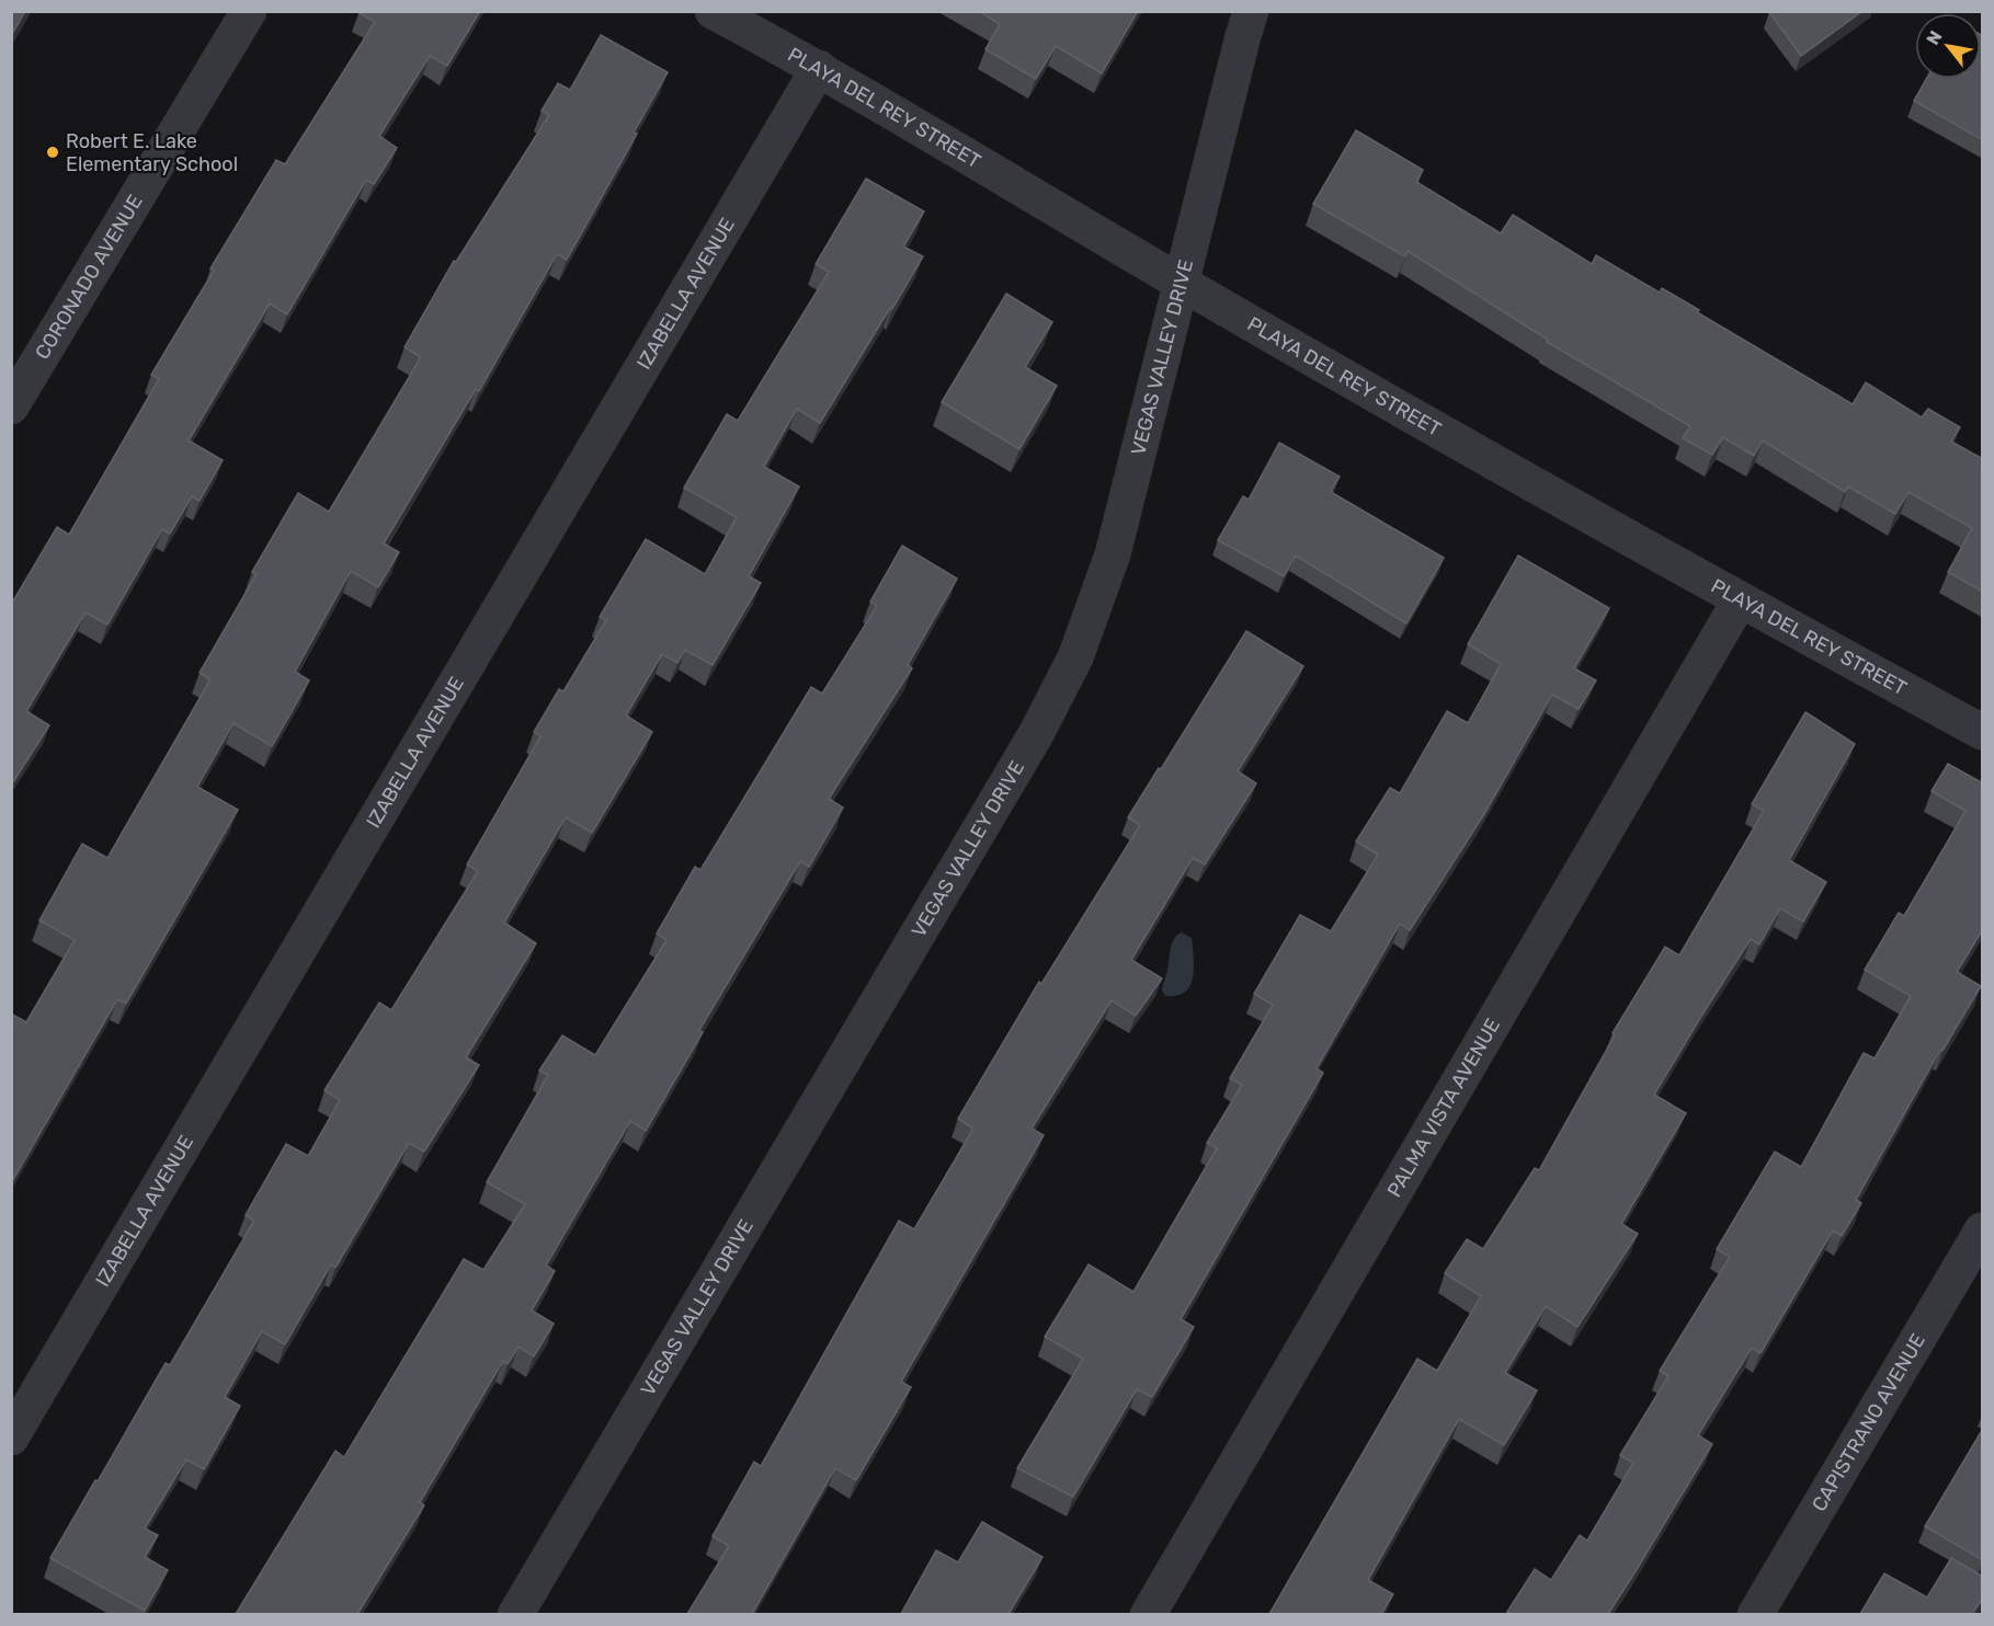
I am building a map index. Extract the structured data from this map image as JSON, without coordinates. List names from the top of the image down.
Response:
{
  "streets": {
    "street": [
      "PLAYA DEL REY STREET",
      "CORONADO AVENUE",
      "IZABELLA AVENUE",
      "VEGAS VALLEY DRIVE",
      "PALMA VISTA AVENUE",
      "CAPISTRANO AVENUE"
    ]
  },
  "crossings": [
    ["PLAYA DEL REY STREET", "IZABELLA AVENUE"],
    ["PLAYA DEL REY STREET", "VEGAS VALLEY DRIVE"],
    ["PLAYA DEL REY STREET", "PALMA VISTA AVENUE"]
  ],
  "places": ["Robert E. Lake Elementary School"],
  "north": "top left"
}
